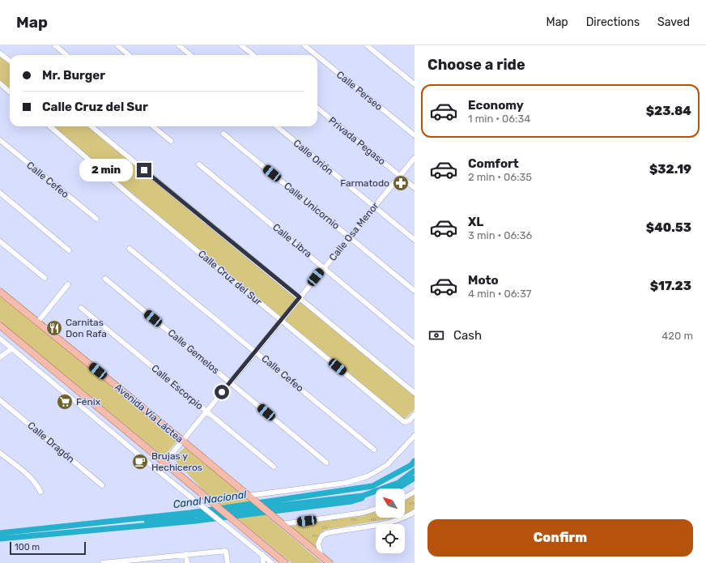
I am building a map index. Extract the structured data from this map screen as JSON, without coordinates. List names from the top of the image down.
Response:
{
  "streets": {
    "main road": ["Avenida Vía Láctea"],
    "street": [
      "Calle Perseo",
      "Privada Pegaso",
      "Calle Orión",
      "Calle Cefeo",
      "Calle Unicornio",
      "Calle Osa Menor",
      "Calle Libra",
      "Calle Cruz del Sur",
      "Calle Gemelos",
      "Calle Escorpio",
      "Calle Dragón"
    ]
  },
  "crossings": [
    ["Privada Pegaso", "Calle Osa Menor"],
    ["Calle Orión", "Calle Osa Menor"],
    ["Calle Cefeo", "Calle Osa Menor"],
    ["Calle Unicornio", "Calle Osa Menor"],
    ["Calle Osa Menor", "Calle Libra"],
    ["Calle Osa Menor", "Calle Cruz del Sur"],
    ["Calle Osa Menor", "Calle Gemelos"],
    ["Calle Osa Menor", "Calle Escorpio"],
    ["Calle Osa Menor", "Avenida Vía Láctea"]
  ],
  "water": ["Canal Nacional"],
  "places": {
    "pharmacy": ["Farmatodo"],
    "restaurant": ["Carnitas Don Rafa"],
    "supermarket": ["Fénix"],
    "cafe": ["Brujas y Hechiceros"]
  },
  "scale_bar": "100 m",
  "north": "top left",
  "page": {
    "header": "Map",
    "nav": ["Map", "Directions", "Saved"],
    "heading": "Choose a ride",
    "banner": ["Mr. Burger", "Calle Cruz del Sur"],
    "list": [
      {
        "name": "Economy",
        "note": "1 min · 06:34",
        "value": "$23.84"
      },
      {
        "name": "Comfort",
        "note": "2 min · 06:35",
        "value": "$32.19"
      },
      {
        "name": "XL",
        "note": "3 min · 06:36",
        "value": "$40.53"
      },
      {
        "name": "Moto",
        "note": "4 min · 06:37",
        "value": "$17.23"
      }
    ],
    "bubble": "2 min",
    "pay": ["Cash", "420 m"],
    "buttons": "Confirm",
    "scale": "100 m"
  }
}
